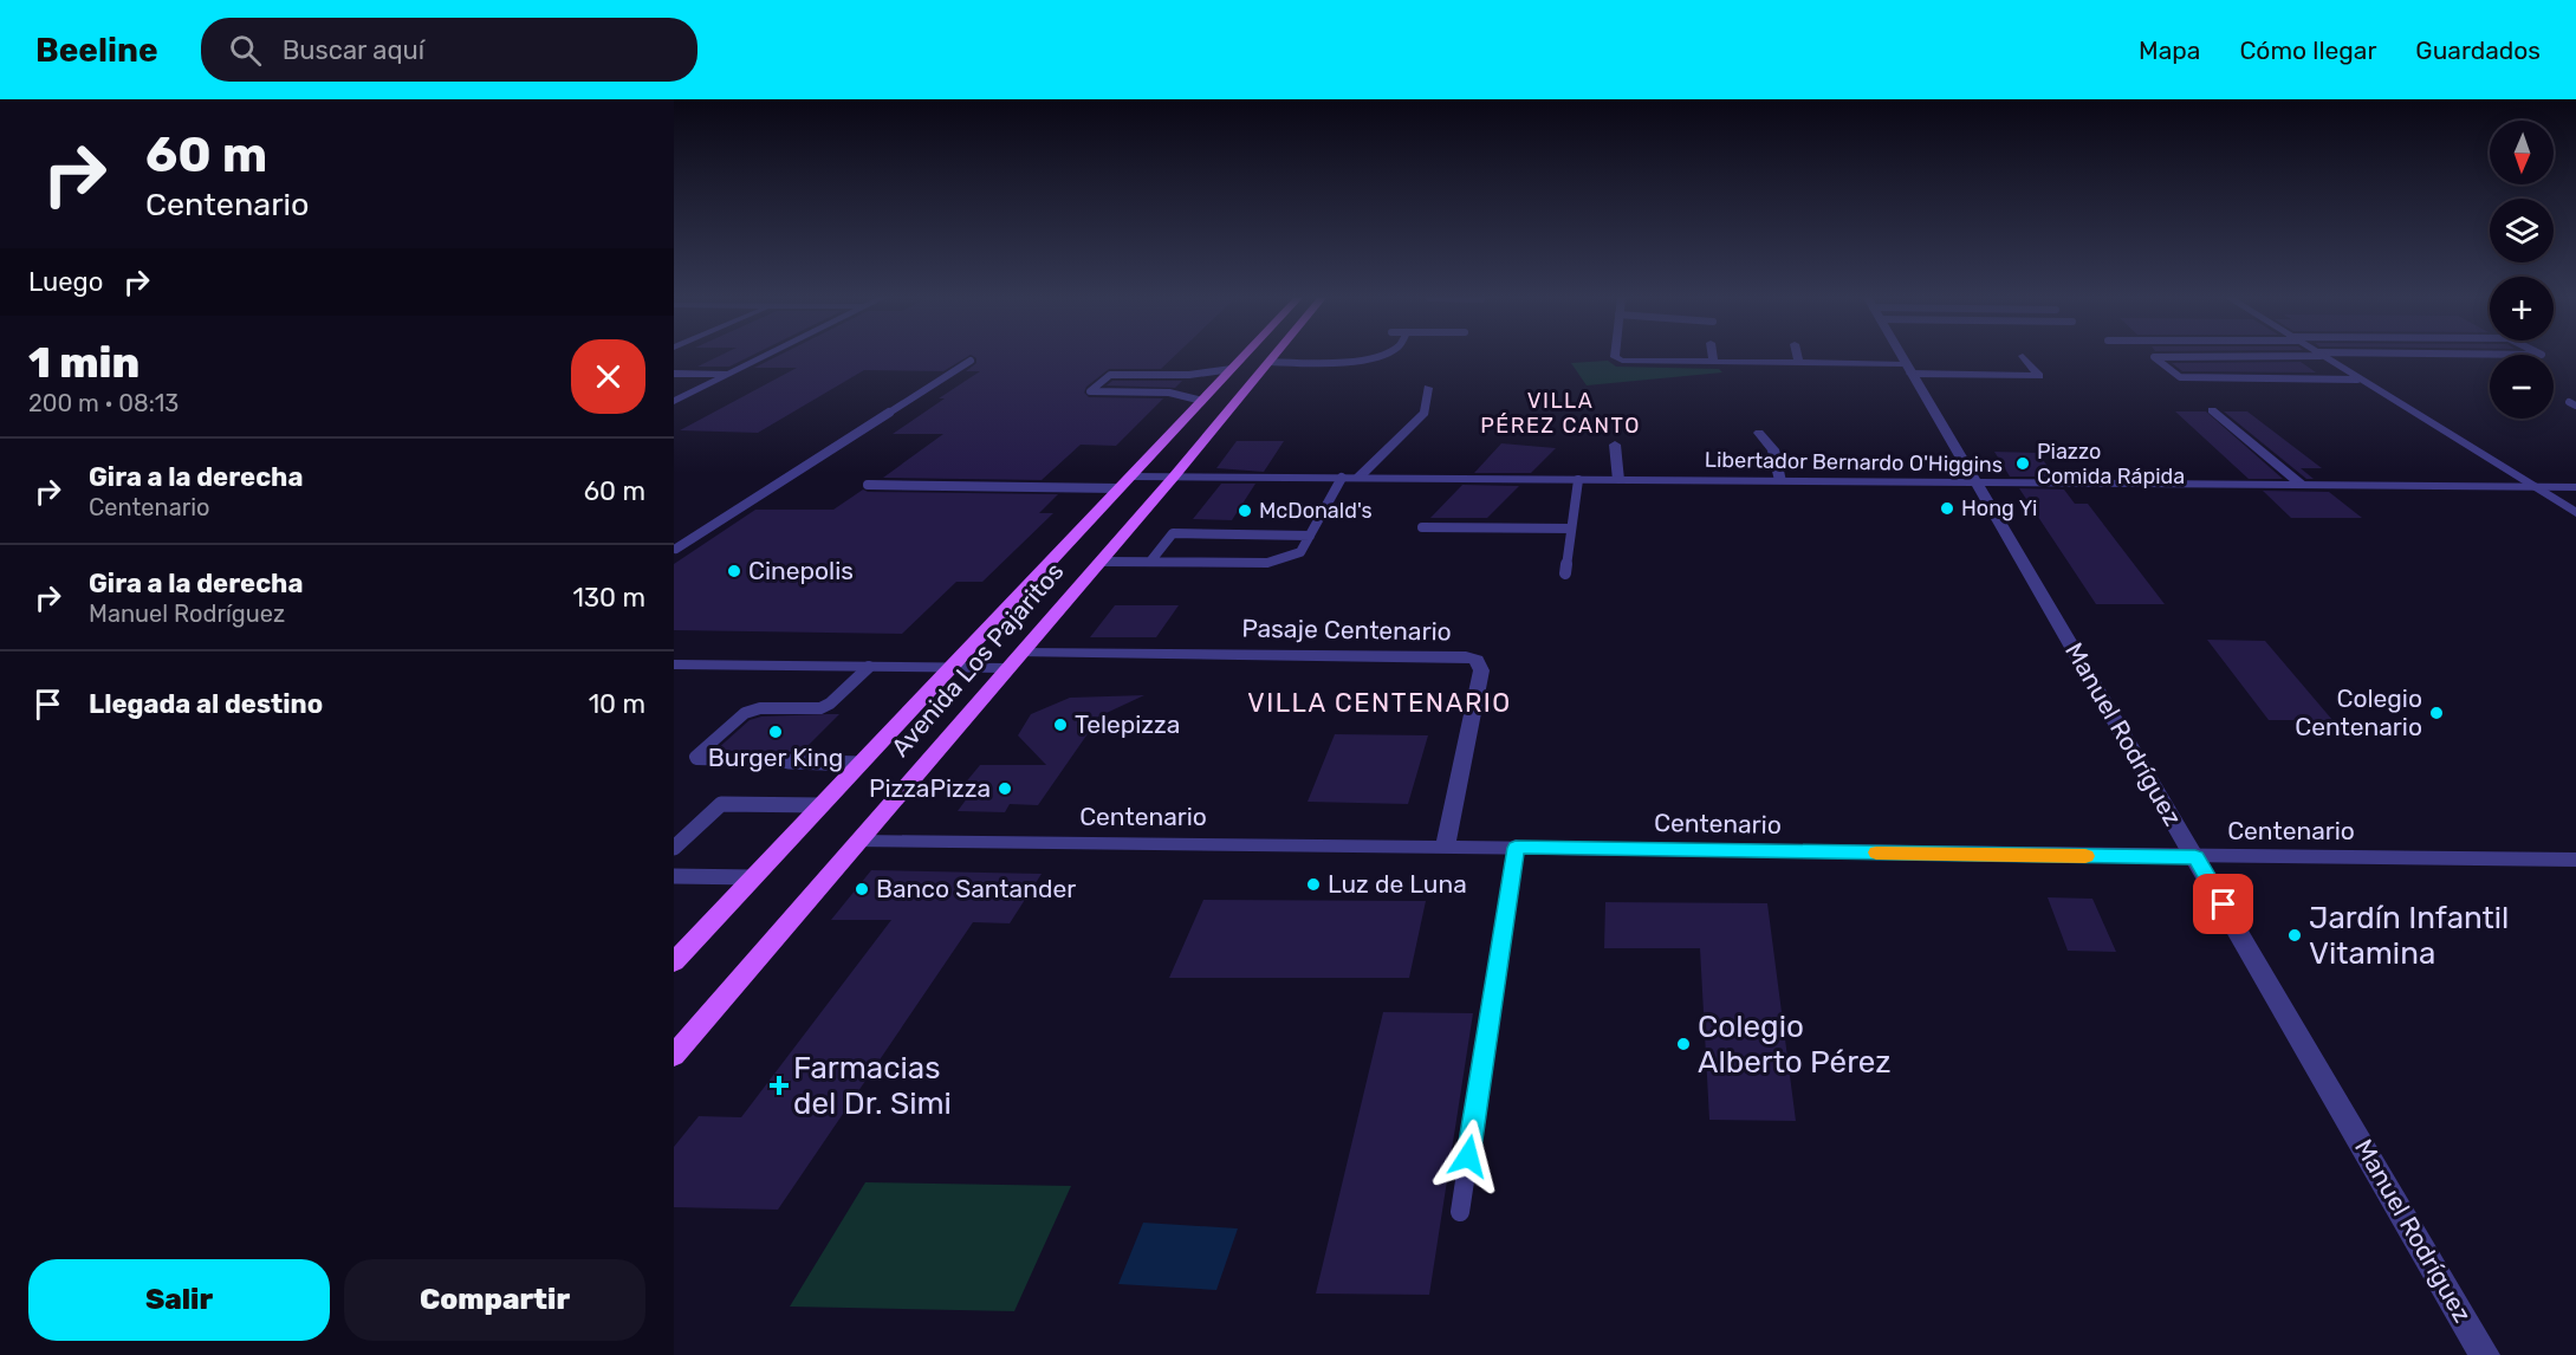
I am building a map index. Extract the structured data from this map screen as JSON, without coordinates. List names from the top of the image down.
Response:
{
  "streets": {
    "main road": ["Avenida Los Pajaritos"],
    "street": [
      "Libertador Bernardo O'Higgins",
      "Pasaje Centenario",
      "Manuel Rodríguez",
      "Centenario"
    ]
  },
  "crossings": [
    ["Libertador Bernardo O'Higgins", "Avenida Los Pajaritos"],
    ["Libertador Bernardo O'Higgins", "Manuel Rodríguez"],
    ["Pasaje Centenario", "Avenida Los Pajaritos"],
    ["Pasaje Centenario", "Centenario"],
    ["Avenida Los Pajaritos", "Centenario"],
    ["Manuel Rodríguez", "Centenario"]
  ],
  "districts": ["VILLA PÉREZ CANTO", "VILLA CENTENARIO"],
  "places": {
    "other": [
      "Piazzo Comida Rápida",
      "Hong Yi",
      "McDonald's",
      "Cinepolis",
      "Colegio Centenario",
      "Telepizza",
      "Burger King",
      "PizzaPizza",
      "Luz de Luna",
      "Banco Santander",
      "Jardín Infantil Vitamina",
      "Colegio Alberto Pérez"
    ],
    "health": ["Farmacias del Dr. Simi"]
  },
  "north": "bottom",
  "page": {
    "header": "Beeline",
    "search": "Buscar aquí",
    "nav": ["Mapa", "Cómo llegar", "Guardados"],
    "turn": ["60 m", "Centenario"],
    "map_buttons": ["+", "−"],
    "then": "Luego",
    "heading": ["1 min", "200 m · 08:13"],
    "list": [
      {
        "name": "Gira a la derecha",
        "note": "Centenario",
        "value": "60 m"
      },
      {
        "name": "Gira a la derecha",
        "note": "Manuel Rodríguez",
        "value": "130 m"
      },
      {
        "name": "Llegada al destino",
        "value": "10 m"
      }
    ],
    "buttons": ["Salir", "Compartir"]
  }
}
